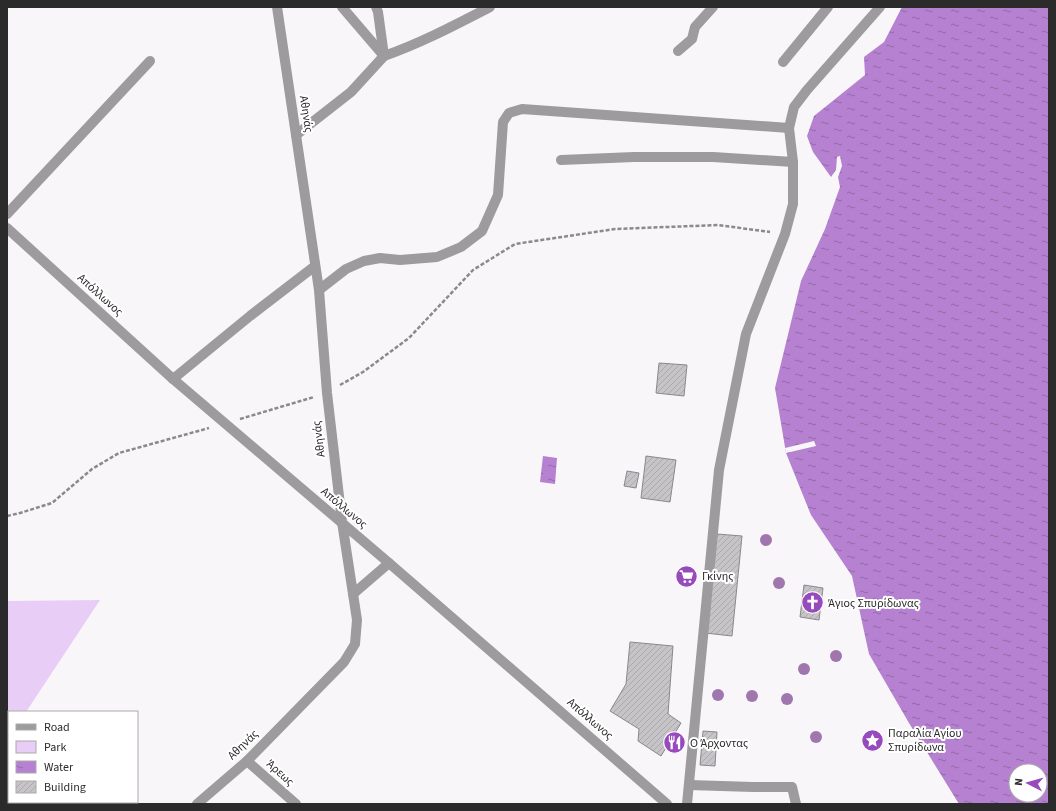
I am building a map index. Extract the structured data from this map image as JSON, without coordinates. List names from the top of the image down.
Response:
{
  "streets": {
    "street": ["Αθηνάς", "Απόλλωνος", "Άρεως"]
  },
  "crossings": [
    ["Αθηνάς", "Απόλλωνος"],
    ["Αθηνάς", "Άρεως"]
  ],
  "places": {
    "supermarket": ["Γκίνης"],
    "church": ["Άγιος Σπυρίδωνας"],
    "place": ["Παραλία Αγίου Σπυρίδωνα"],
    "restaurant": ["Ο Άρχοντας"]
  },
  "legend": [
    "Road",
    "Park",
    "Water",
    "Building"
  ],
  "north": "left"
}
